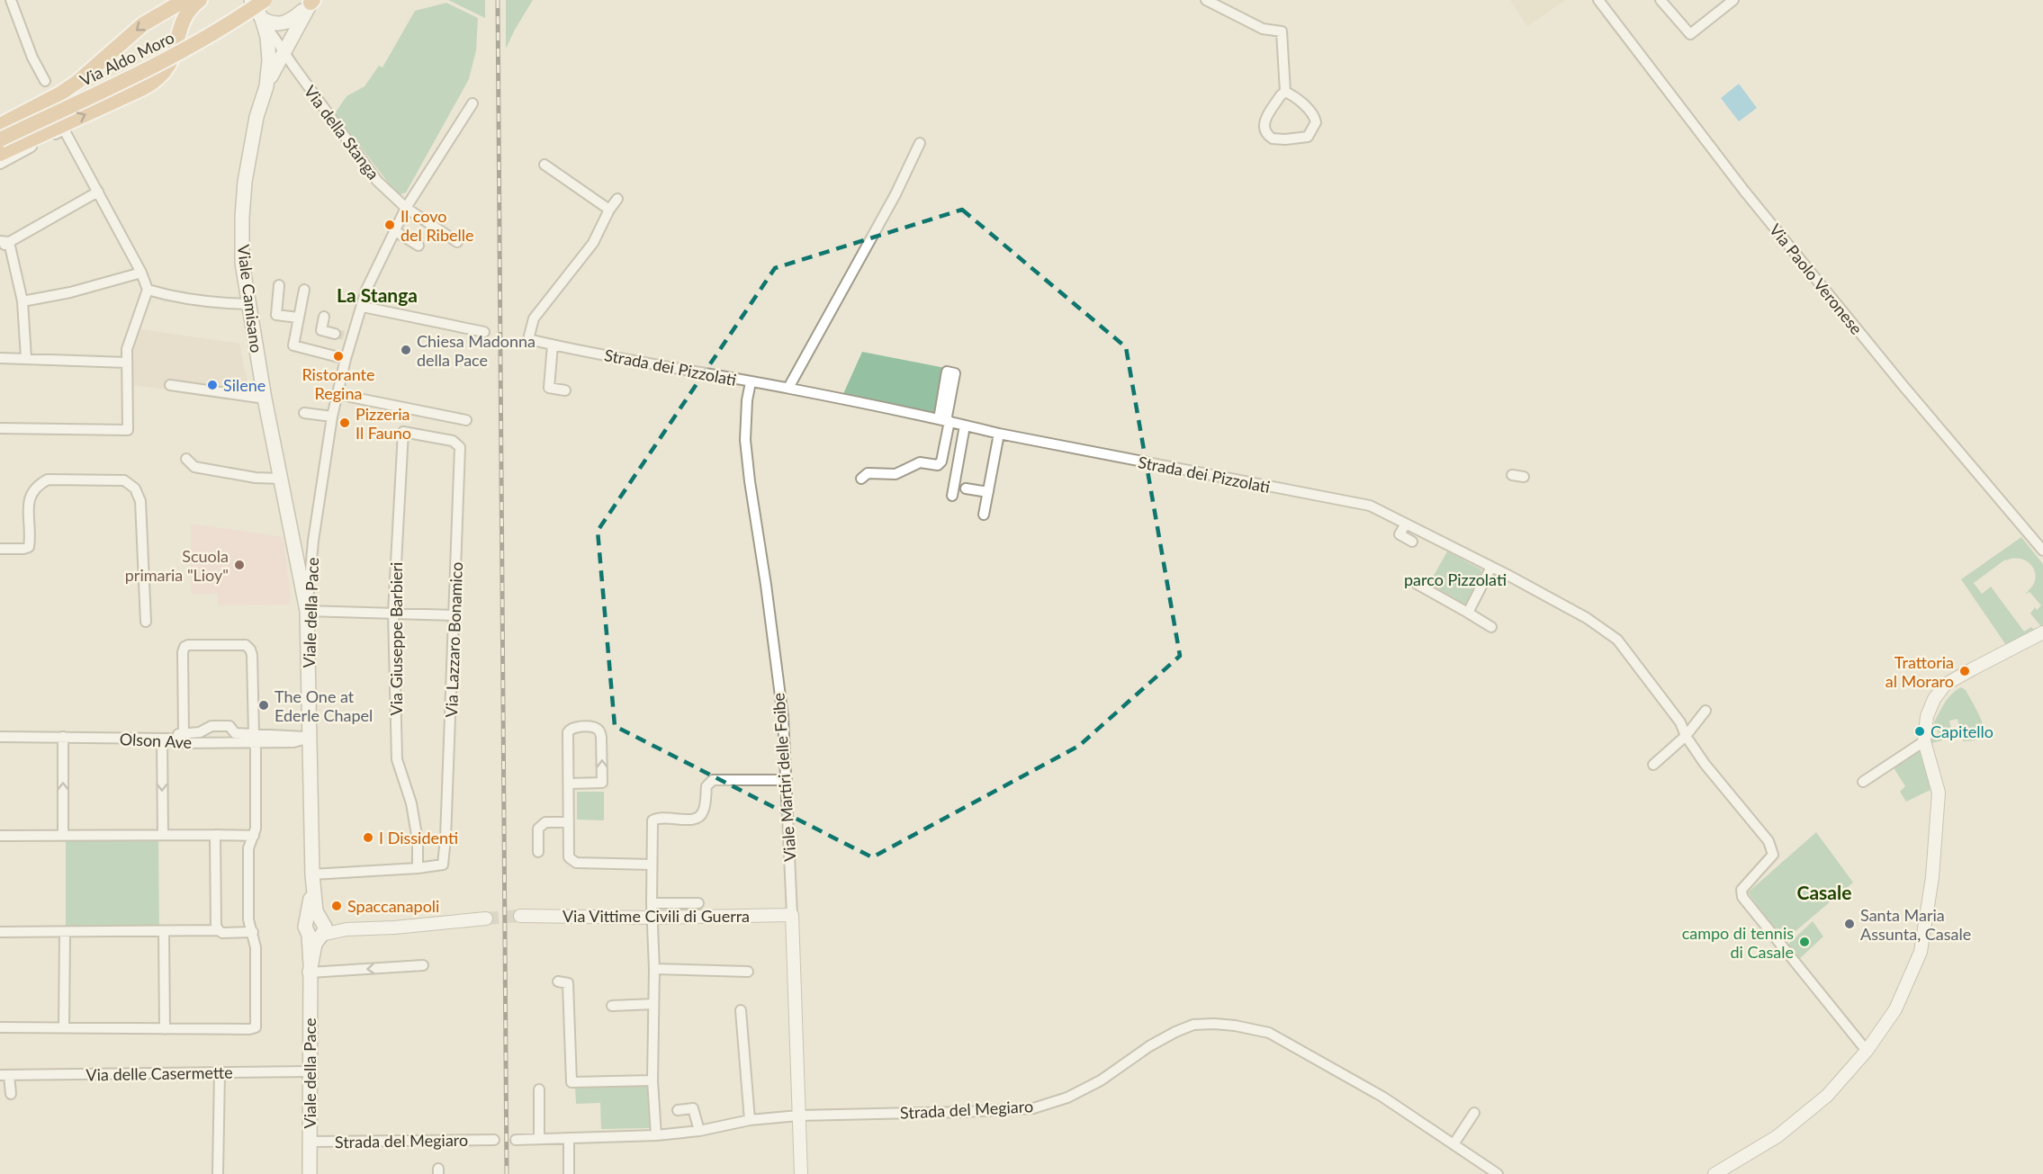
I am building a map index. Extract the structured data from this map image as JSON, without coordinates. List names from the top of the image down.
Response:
{
  "streets": {
    "main road": ["Via Aldo Moro", "Viale Camisano", "Viale della Pace"],
    "street": [
      "Via della Stanga",
      "Via Paolo Veronese",
      "Strada dei Pizzolati",
      "Via Giuseppe Barbieri",
      "Via Lazzaro Bonamico",
      "Olson Ave",
      "Viale Martiri delle Foibe",
      "Via Vittime Civili di Guerra",
      "Via delle Casermette",
      "Strada del Megiaro"
    ]
  },
  "crossings": [
    ["Via della Stanga", "Viale Camisano"],
    ["Via della Stanga", "Viale della Pace"],
    ["Viale Camisano", "Viale della Pace"],
    ["Strada dei Pizzolati", "Viale Martiri delle Foibe"],
    ["Viale della Pace", "Olson Ave"],
    ["Viale della Pace", "Via delle Casermette"],
    ["Viale della Pace", "Strada del Megiaro"],
    ["Via Giuseppe Barbieri", "Via Lazzaro Bonamico"],
    ["Viale Martiri delle Foibe", "Via Vittime Civili di Guerra"],
    ["Viale Martiri delle Foibe", "Strada del Megiaro"]
  ],
  "districts": ["La Stanga", "Casale"],
  "parks": ["parco Pizzolati"],
  "places": [
    "Il covo del Ribelle",
    "Chiesa Madonna della Pace",
    "Ristorante Regina",
    "Silene",
    "Pizzeria Il Fauno",
    "Scuola primaria \"Lioy\"",
    "Trattoria al Moraro",
    "The One at Ederle Chapel",
    "Capitello",
    "I Dissidenti",
    "Spaccanapoli",
    "Santa Maria Assunta, Casale",
    "campo di tennis di Casale"
  ]
}
